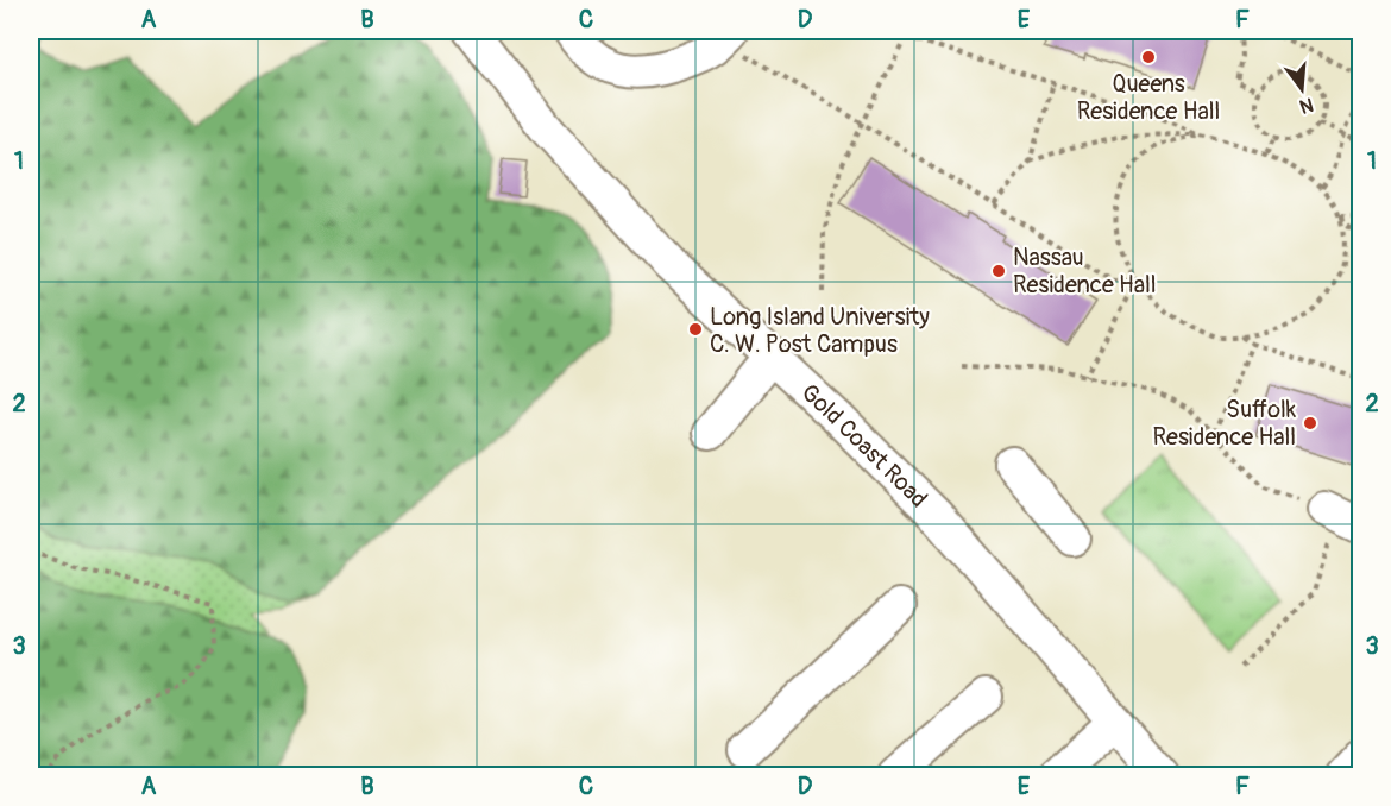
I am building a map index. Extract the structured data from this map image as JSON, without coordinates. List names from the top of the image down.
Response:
{
  "streets": {
    "street": ["Gold Coast Road"]
  },
  "places": [
    "Queens Residence Hall",
    "Nassau Residence Hall",
    "Long Island University C. W. Post Campus",
    "Suffolk Residence Hall"
  ],
  "north": "bottom",
  "grid": {
    "columns": [
      "A",
      "B",
      "C",
      "D",
      "E",
      "F"
    ],
    "rows": ["1", "2", "3"]
  }
}
